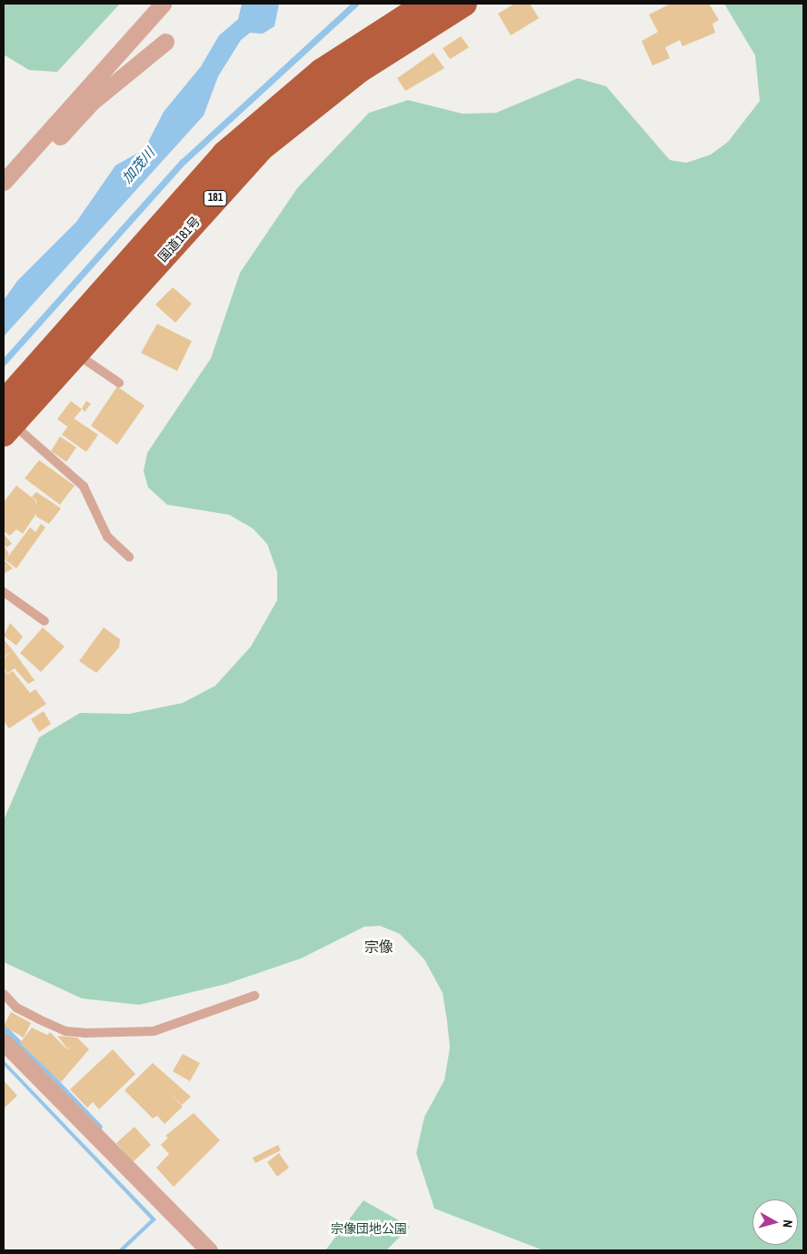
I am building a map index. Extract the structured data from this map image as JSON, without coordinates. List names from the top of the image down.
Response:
{
  "streets": {
    "highway": ["181", "国道181号"]
  },
  "districts": ["宗像"],
  "water": ["加茂川"],
  "parks": ["宗像団地公園"],
  "north": "right"
}
